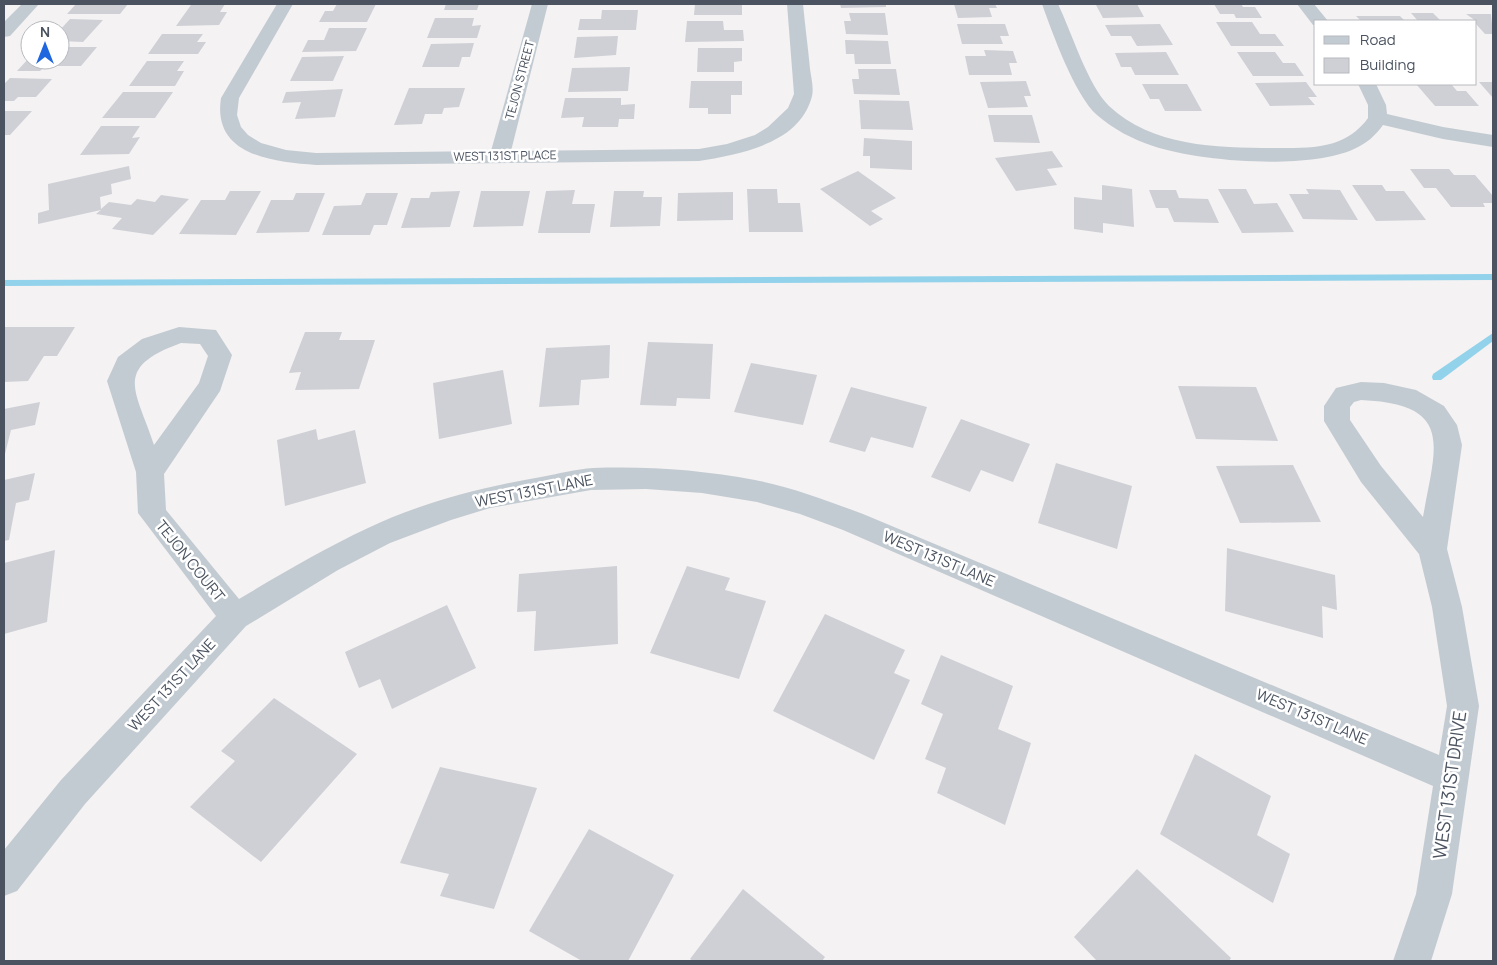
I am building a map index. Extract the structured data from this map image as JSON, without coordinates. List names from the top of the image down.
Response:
{
  "streets": {
    "street": [
      "TEJON STREET",
      "WEST 131ST PLACE",
      "WEST 131ST LANE",
      "TEJON COURT",
      "WEST 131ST DRIVE"
    ]
  },
  "crossings": [
    ["TEJON STREET", "WEST 131ST PLACE"],
    ["WEST 131ST LANE", "TEJON COURT"],
    ["WEST 131ST LANE", "WEST 131ST DRIVE"]
  ],
  "legend": ["Road", "Building"],
  "north": "top"
}
